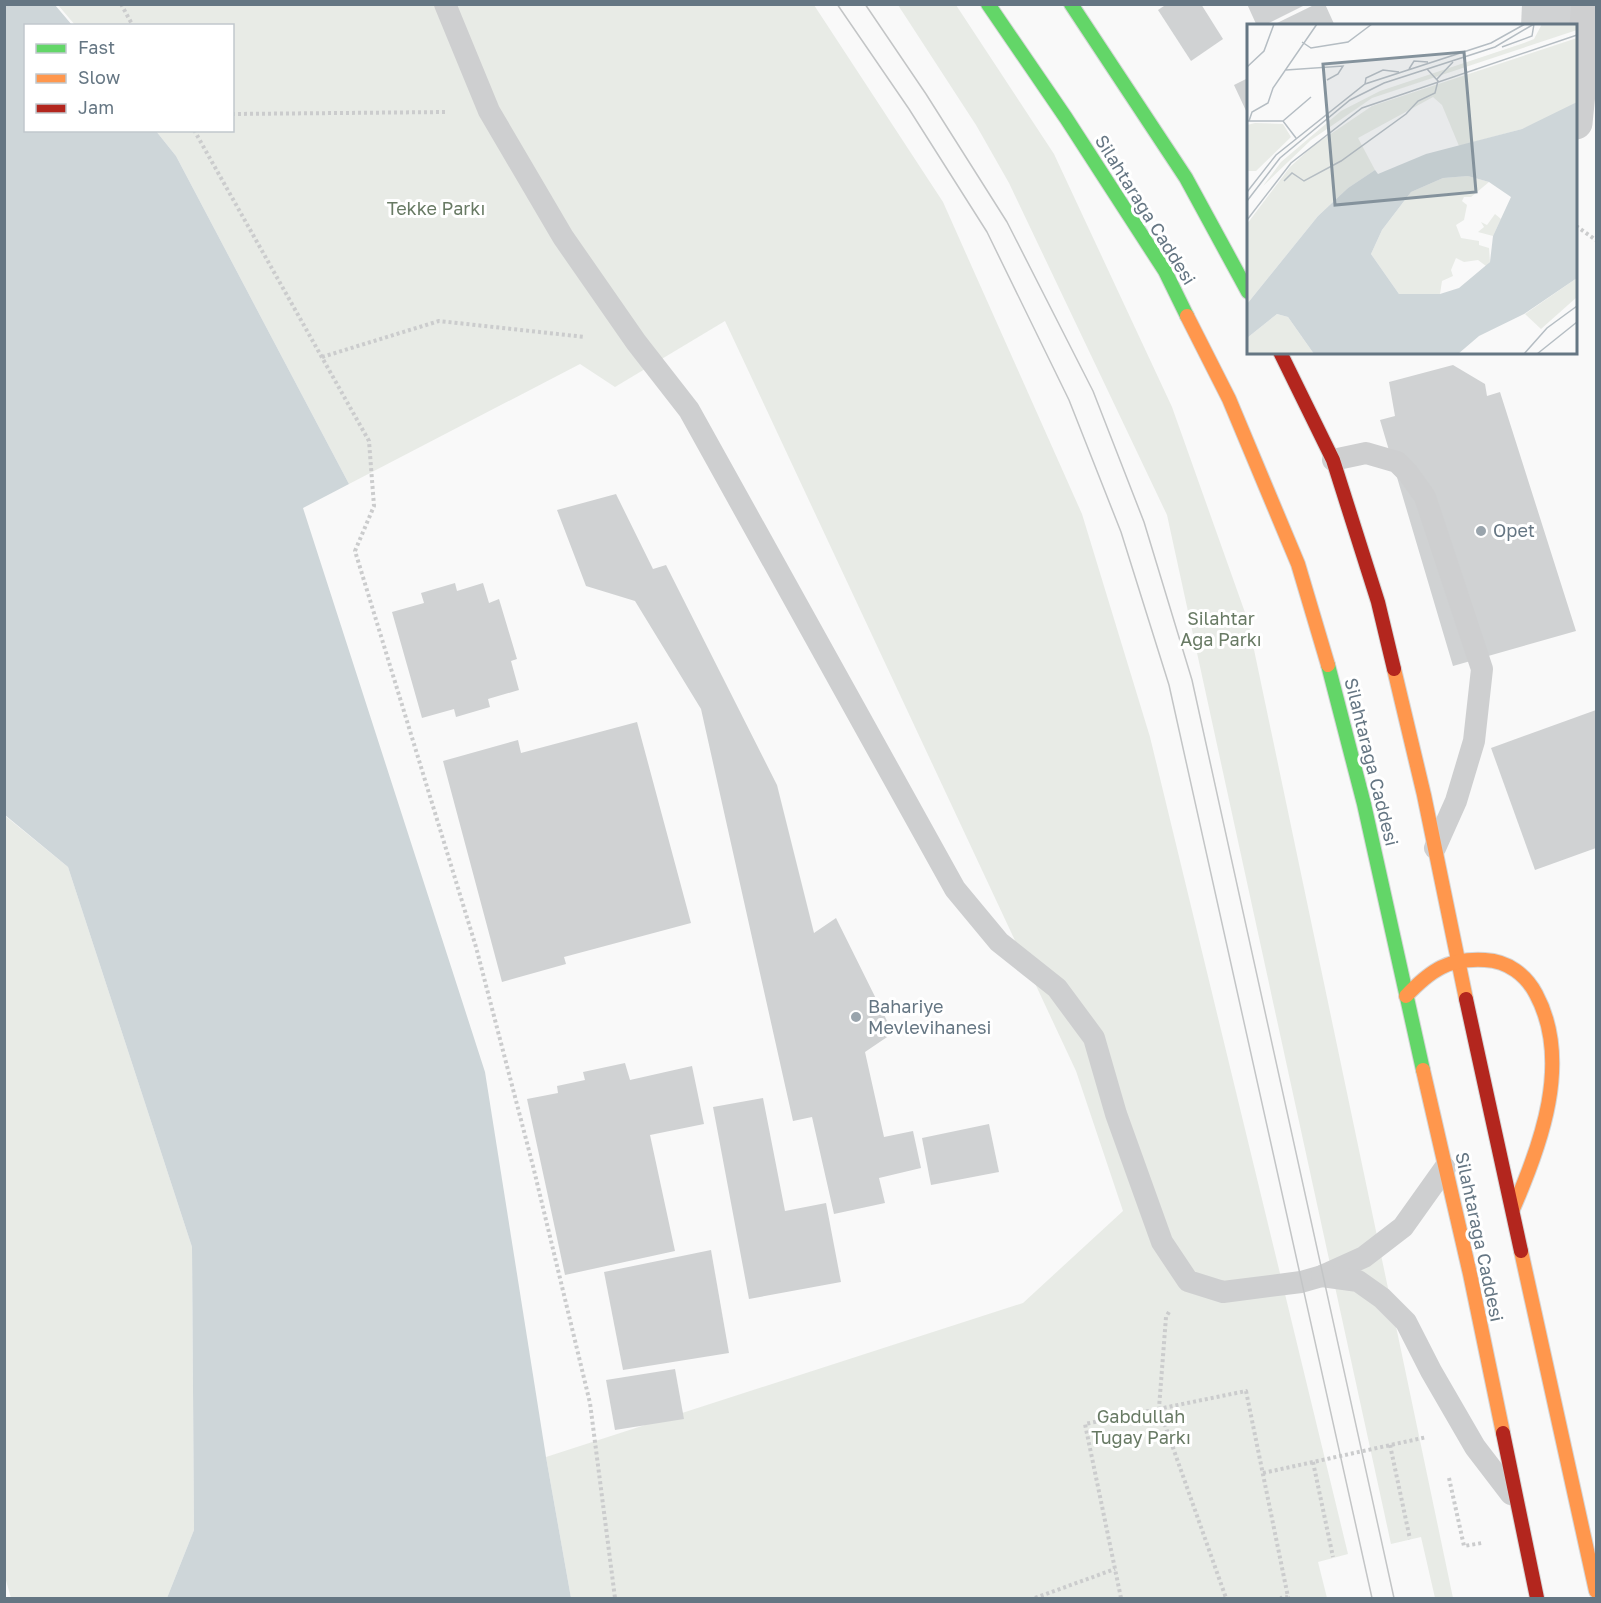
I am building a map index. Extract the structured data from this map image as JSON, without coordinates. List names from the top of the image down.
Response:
{
  "streets": {
    "main road": ["Silahtarağa Caddesi"]
  },
  "parks": ["Tekke Parkı", "Silahtar Ağa Parkı", "Gabdullah Tugay Parkı"],
  "places": ["Opet", "Bahariye Mevlevihanesi"],
  "legend": ["Fast", "Slow", "Jam"]
}
